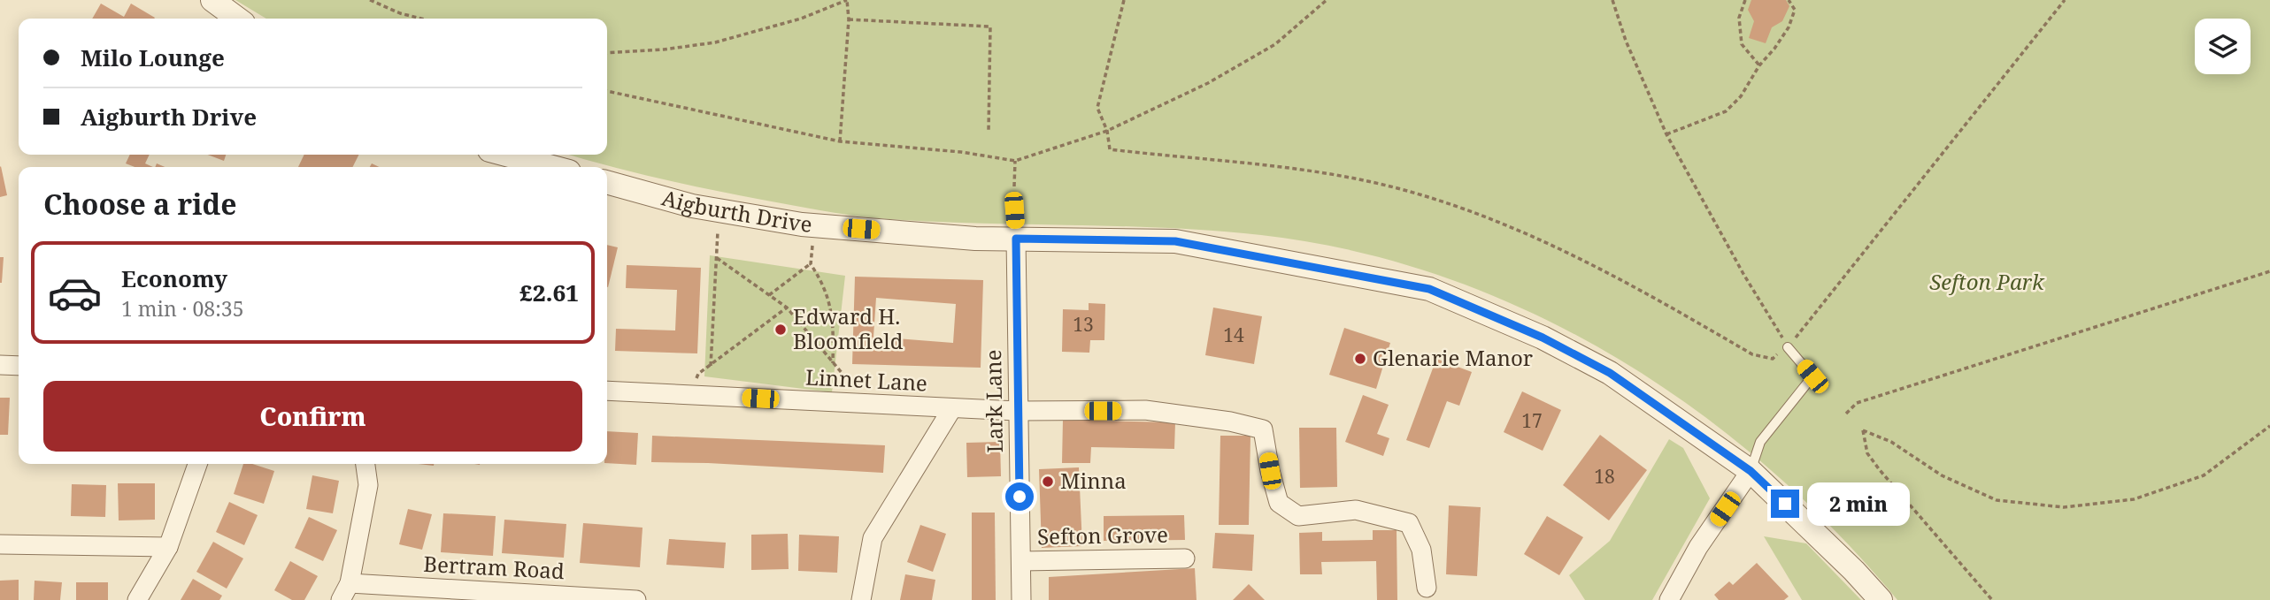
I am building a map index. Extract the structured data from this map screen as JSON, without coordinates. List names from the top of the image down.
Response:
{
  "streets": {
    "street": [
      "Aigburth Drive",
      "Linnet Lane",
      "Lark Lane",
      "Sefton Grove",
      "Bertram Road"
    ]
  },
  "crossings": [
    ["Aigburth Drive", "Lark Lane"],
    ["Linnet Lane", "Lark Lane"],
    ["Lark Lane", "Sefton Grove"]
  ],
  "parks": ["Sefton Park"],
  "places": ["Edward H. Bloomfield", "Glenarie Manor", "Minna"],
  "house_numbers": [
    "13",
    "14",
    "17",
    "18"
  ],
  "page": {
    "banner": ["Milo Lounge", "Aigburth Drive"],
    "heading": "Choose a ride",
    "list": [
      {
        "name": "Economy",
        "note": "1 min · 08:35",
        "value": "£2.61"
      }
    ],
    "buttons": "Confirm",
    "bubble": "2 min"
  }
}
